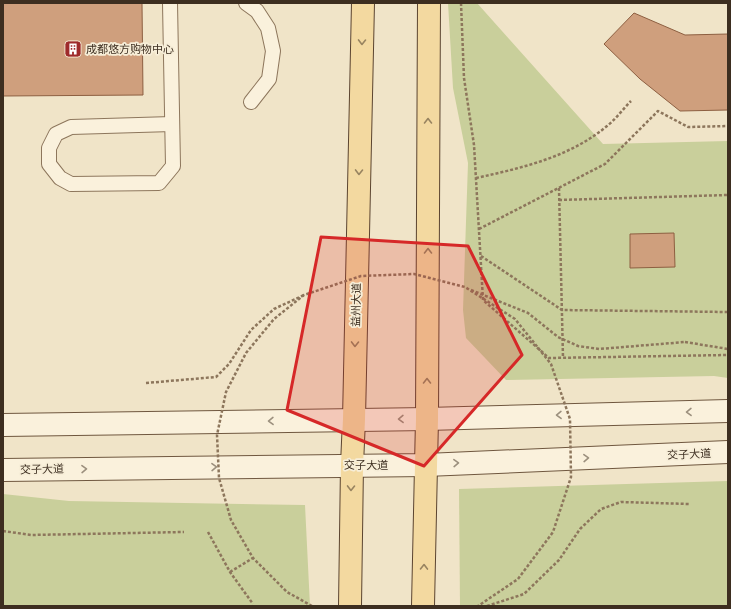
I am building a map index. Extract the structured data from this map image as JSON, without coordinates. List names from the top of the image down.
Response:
{
  "streets": {
    "main road": ["益州大道", "交子大道"]
  },
  "crossings": [
    ["益州大道", "交子大道"]
  ],
  "places": {
    "building": ["成都悠方购物中心"]
  }
}
